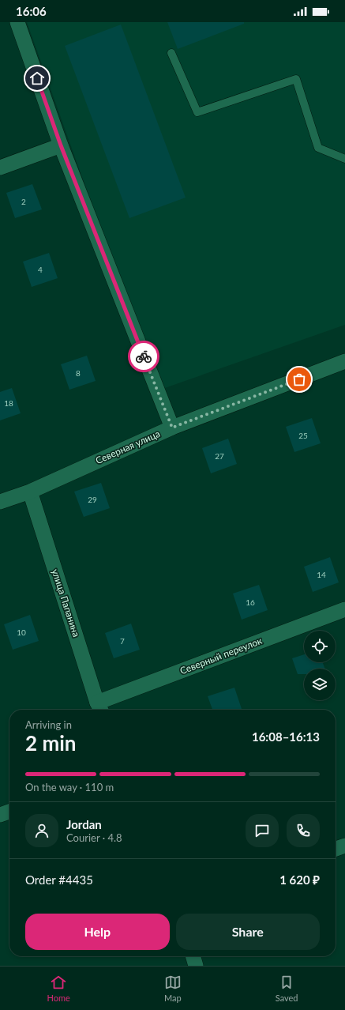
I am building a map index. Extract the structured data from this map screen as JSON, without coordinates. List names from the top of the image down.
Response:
{
  "streets": {
    "street": ["Северная улица", "улица Папанина", "Северный переулок"]
  },
  "crossings": [
    ["Северная улица", "улица Папанина"],
    ["улица Папанина", "Северный переулок"]
  ],
  "house_numbers": [
    "2",
    "4",
    "8",
    "18",
    "25",
    "27",
    "29",
    "14",
    "16",
    "10",
    "7"
  ],
  "page": {
    "status": "16:06",
    "heading": ["2 min", "Arriving in", "16:08–16:13"],
    "panel": [
      "Jordan",
      "Courier · 4.8",
      "Order #4435",
      "1 620 ₽"
    ],
    "bar": "On the way · 110 m",
    "buttons": ["Help", "Share"],
    "tabs": ["Home", "Map", "Saved"]
  }
}
